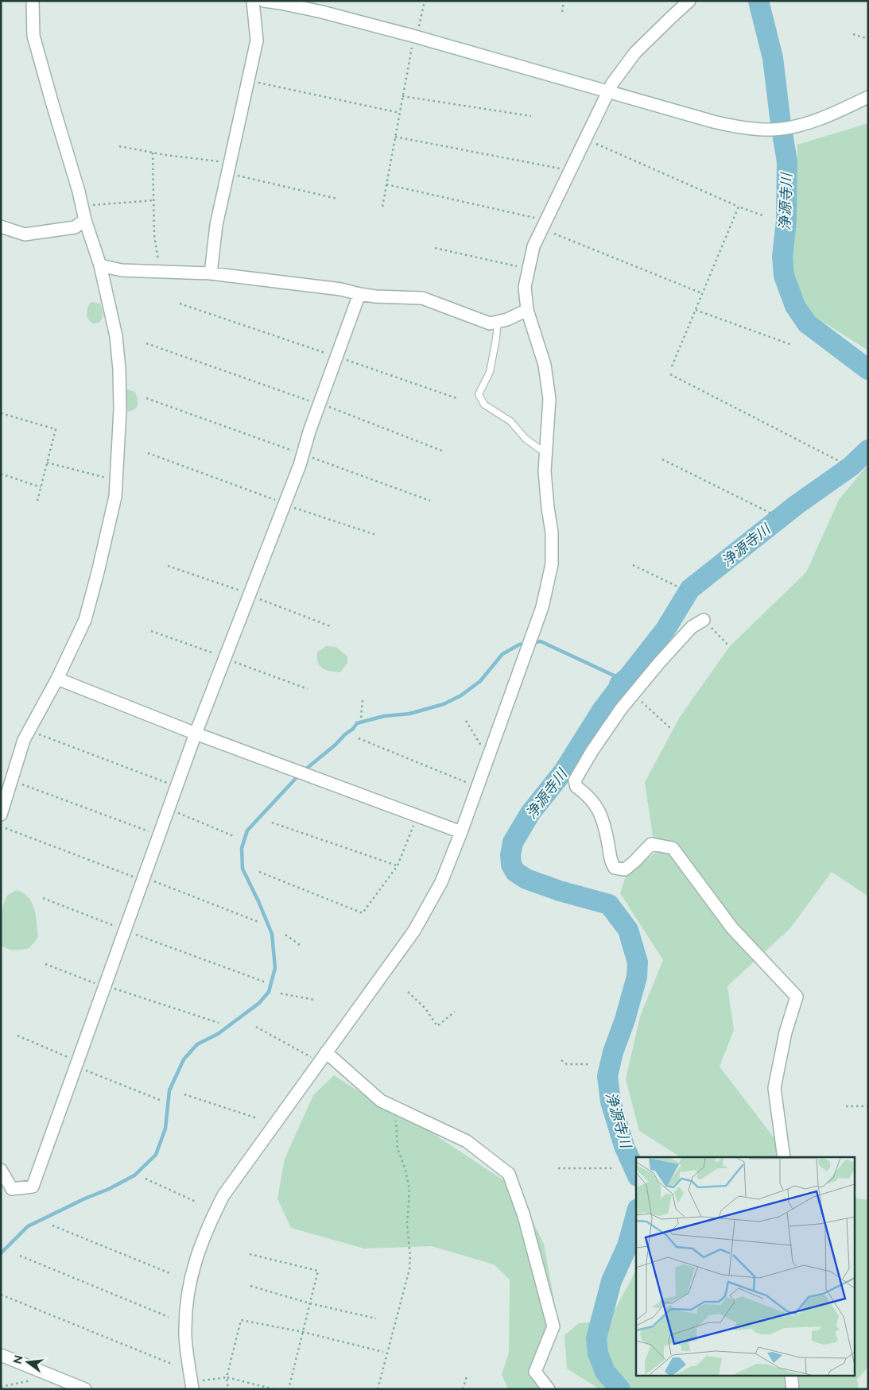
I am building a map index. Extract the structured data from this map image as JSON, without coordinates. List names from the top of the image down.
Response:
{
  "water": ["浄源寺川"],
  "north": "left"
}
